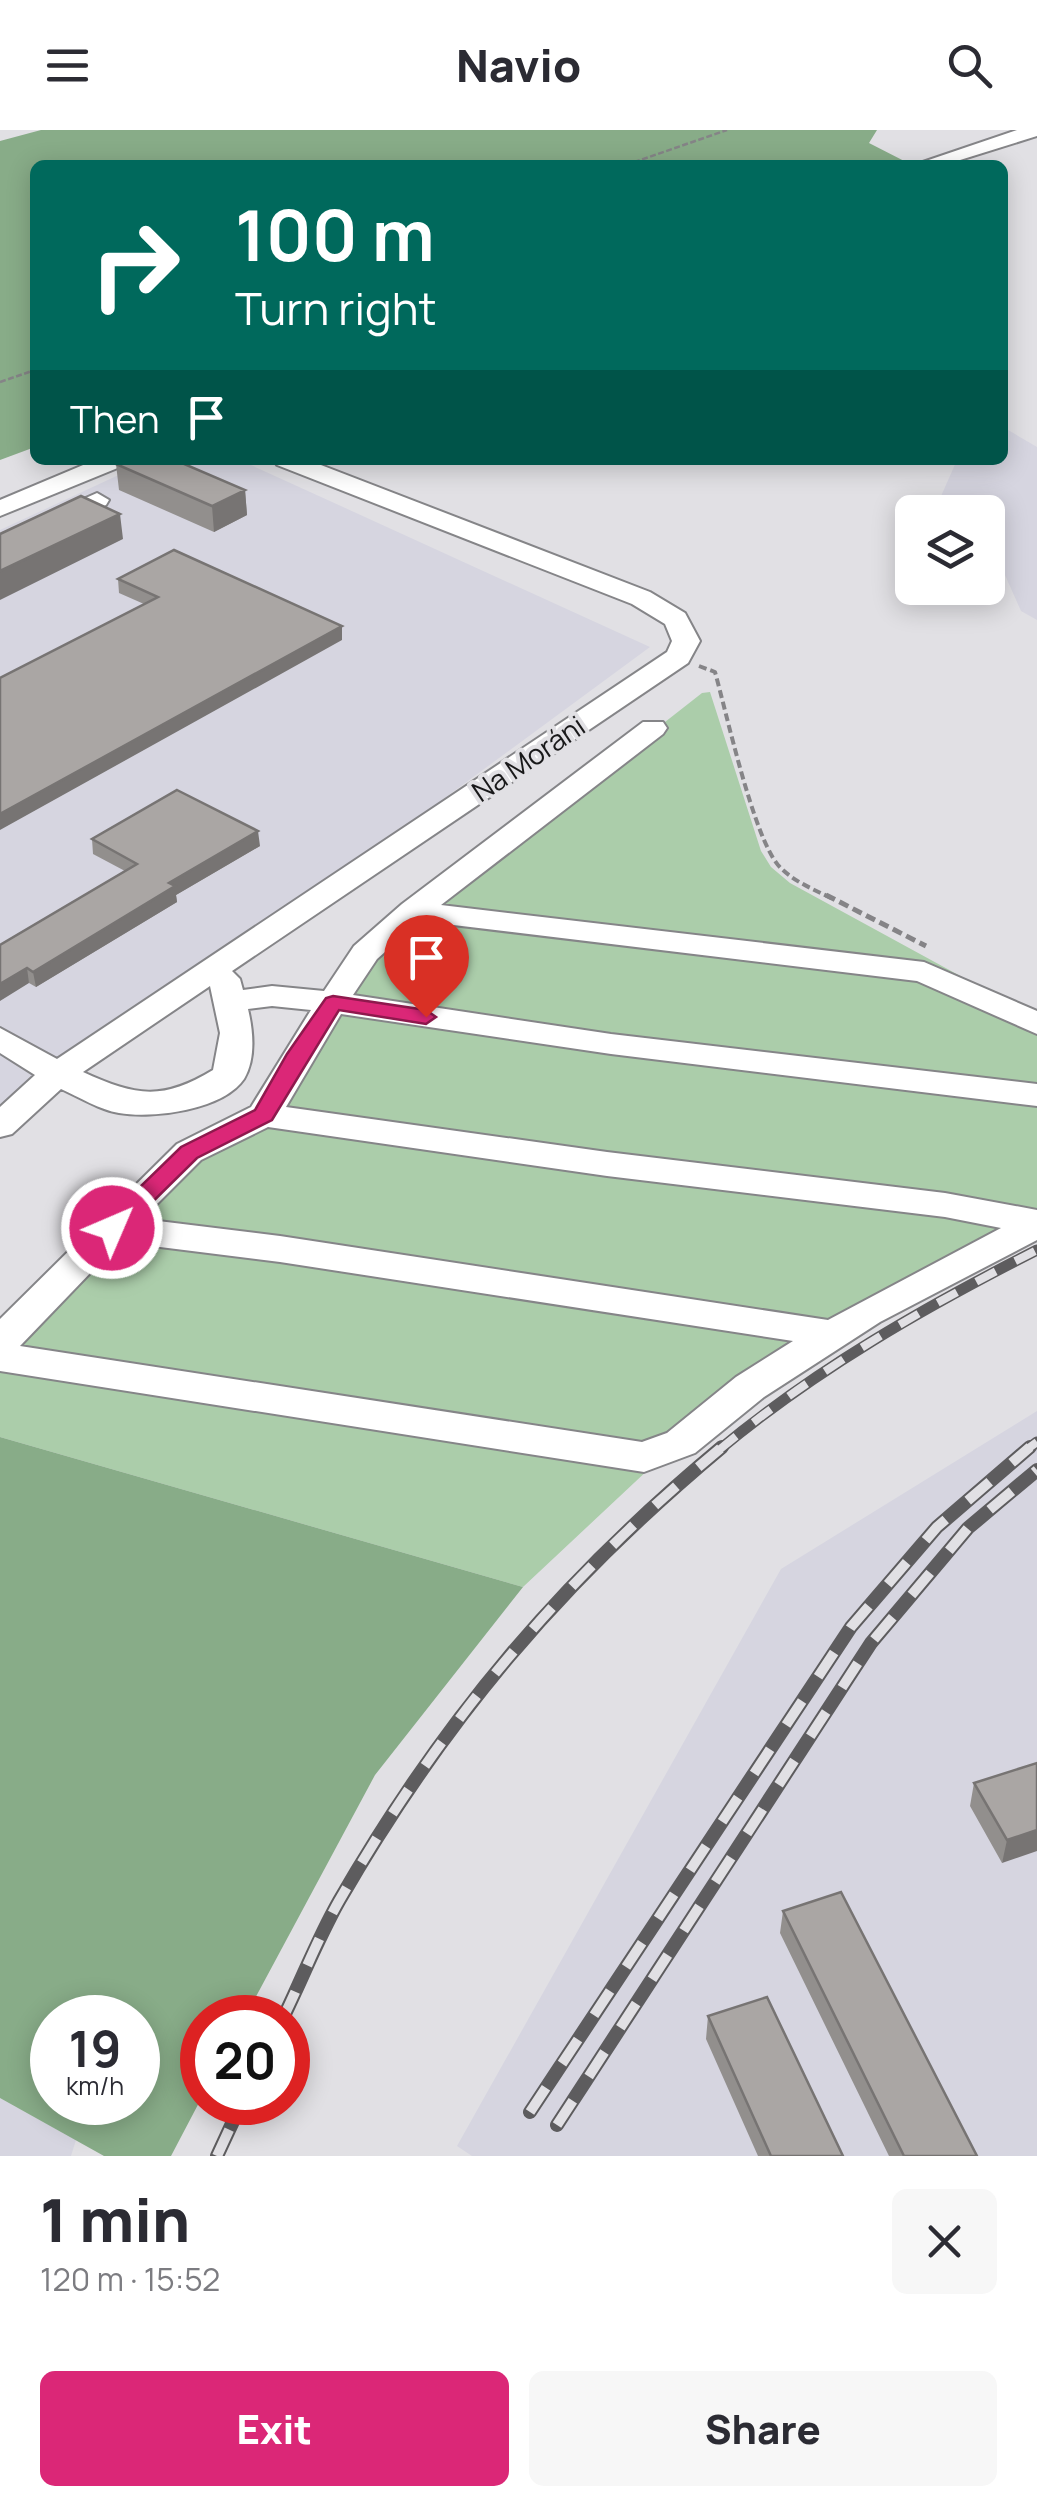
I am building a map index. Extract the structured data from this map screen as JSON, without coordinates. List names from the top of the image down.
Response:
{
  "streets": {
    "street": ["Na Moráni"]
  },
  "page": {
    "header": "Navio",
    "turn": ["100 m", "Turn right"],
    "then": "Then",
    "speed": "19 km/h",
    "limit": "20",
    "heading": ["1 min", "120 m · 15:52"],
    "buttons": ["Exit", "Share"]
  }
}
